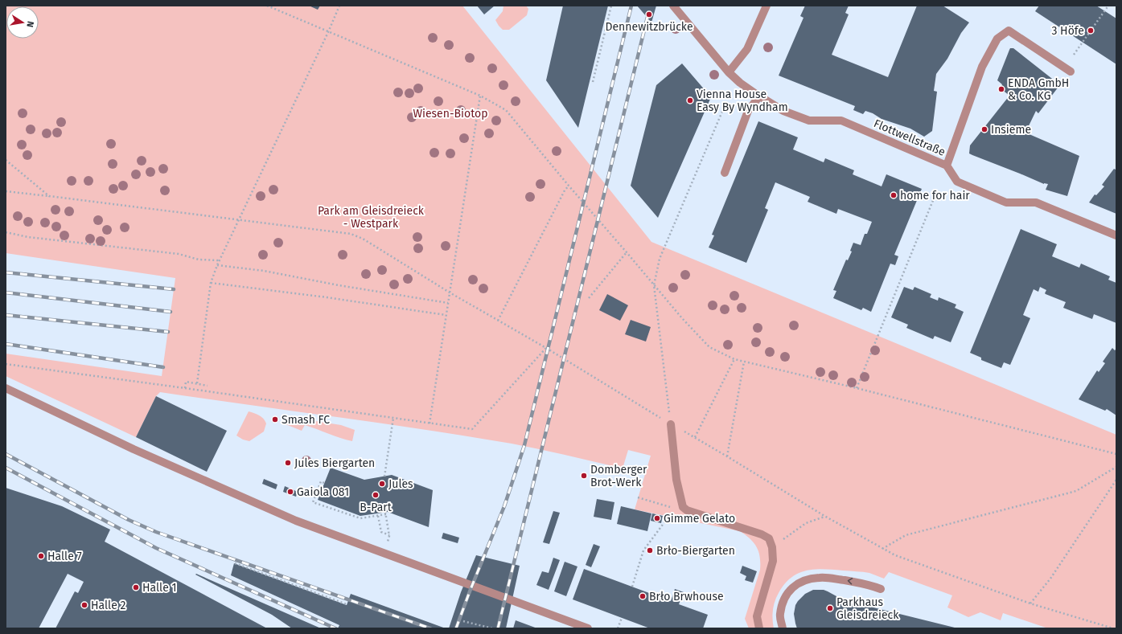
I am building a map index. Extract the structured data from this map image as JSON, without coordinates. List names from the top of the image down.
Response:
{
  "streets": {
    "street": ["Flottwellstraße"]
  },
  "parks": ["Wiesen-Biotop", "Park am Gleisdreieck - Westpark"],
  "places": [
    "Dennewitzbrücke",
    "3 Höfe",
    "ENDA GmbH & Co. KG",
    "Vienna House Easy By Wyndham",
    "Insieme",
    "home for hair",
    "Smash FC",
    "Jules Biergarten",
    "Domberger Brot-Werk",
    "Jules",
    "Gaiola 081",
    "B-Part",
    "Gimme Gelato",
    "Brło-Biergarten",
    "Halle 7",
    "Halle 1",
    "Brło Brwhouse",
    "Halle 2",
    "Parkhaus Gleisdreieck"
  ],
  "north": "right"
}
